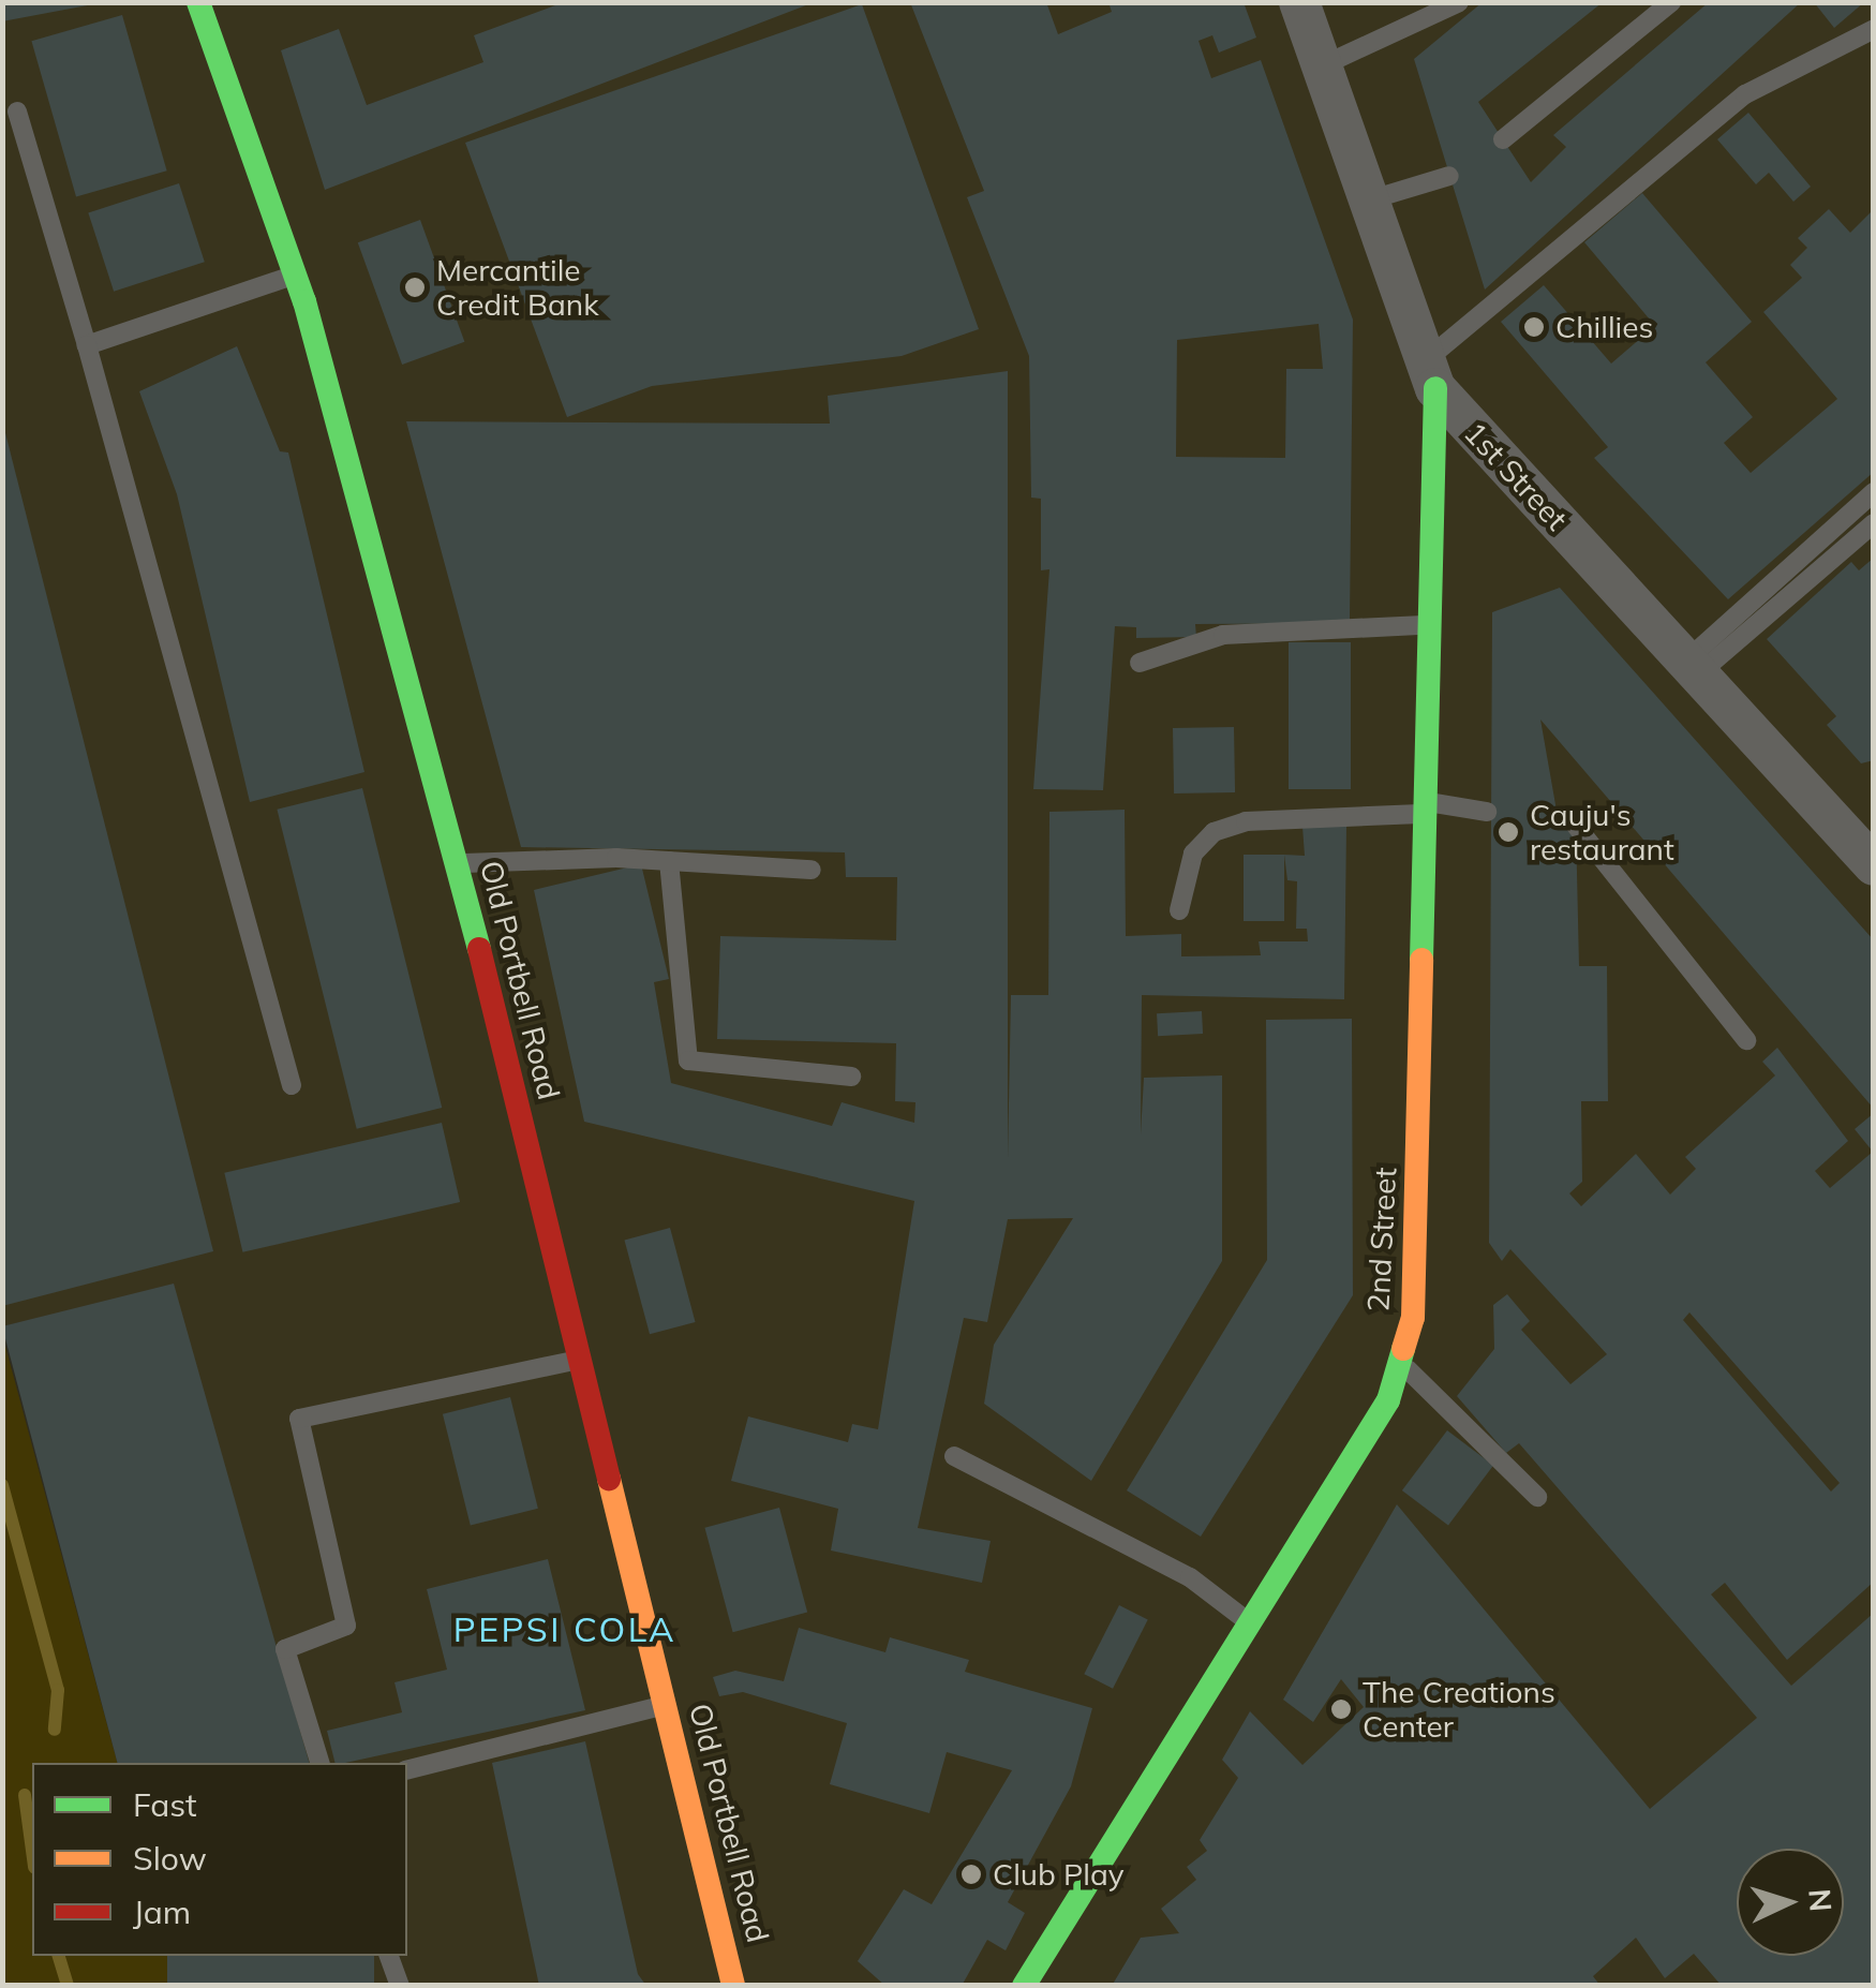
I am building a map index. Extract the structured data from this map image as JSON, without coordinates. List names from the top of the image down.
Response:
{
  "streets": {
    "main road": ["Old Portbell Road", "2nd Street"],
    "street": ["1st Street"]
  },
  "crossings": [
    ["1st Street", "2nd Street"]
  ],
  "districts": ["PEPSI COLA"],
  "places": [
    "Mercantile Credit Bank",
    "Chillies",
    "Cauju's restaurant",
    "The Creations Center",
    "Club Play"
  ],
  "legend": ["Fast", "Slow", "Jam"],
  "north": "right"
}
